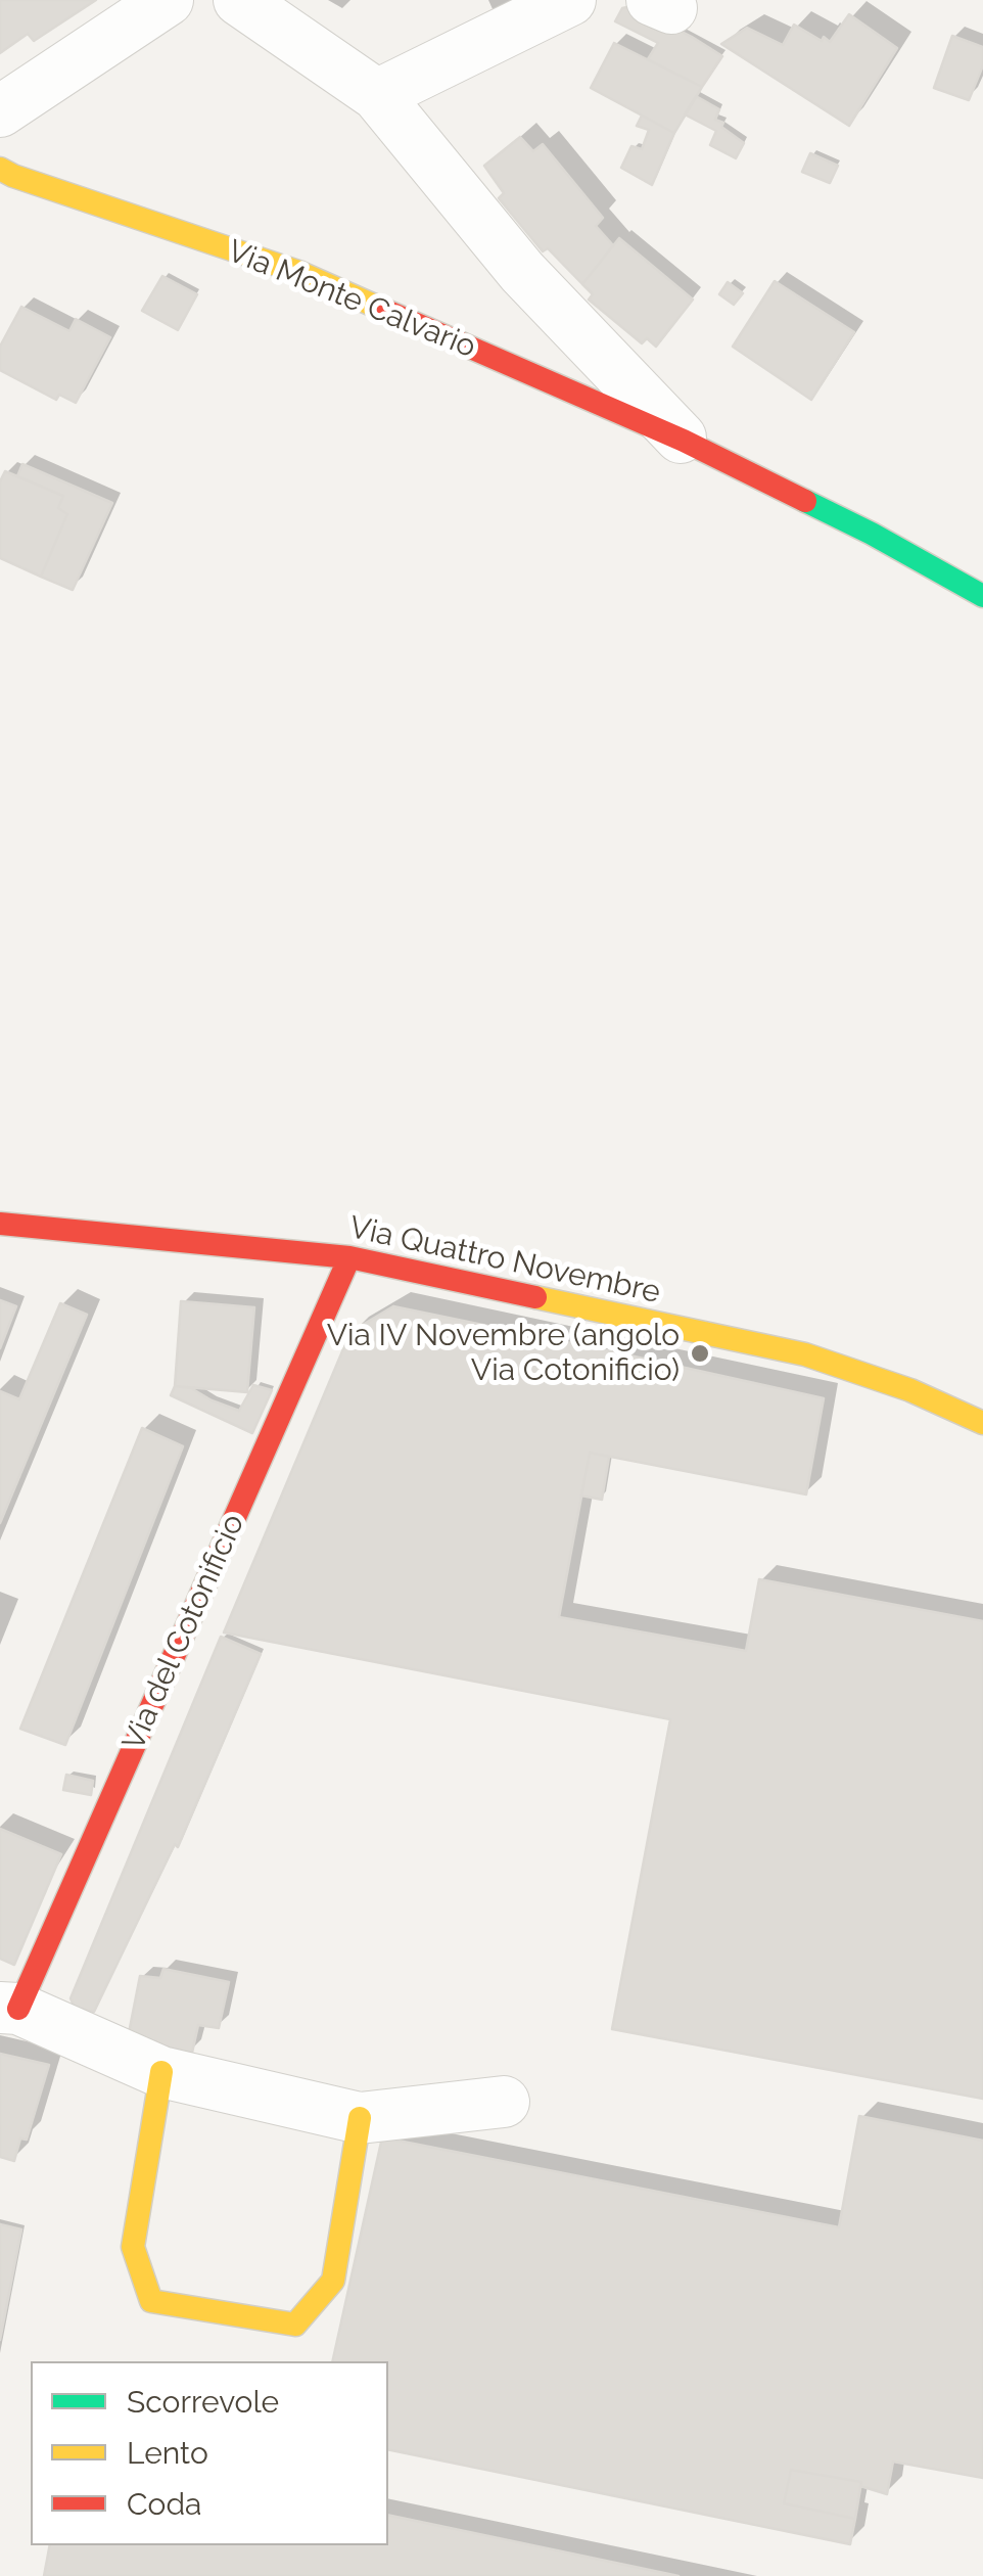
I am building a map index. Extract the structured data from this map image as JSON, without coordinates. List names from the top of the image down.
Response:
{
  "streets": {
    "street": ["Via Monte Calvario", "Via Quattro Novembre", "Via del Cotonificio"]
  },
  "crossings": [
    ["Via Quattro Novembre", "Via del Cotonificio"]
  ],
  "places": ["Via IV Novembre (angolo Via Cotonificio)"],
  "legend": ["Scorrevole", "Lento", "Coda"]
}
